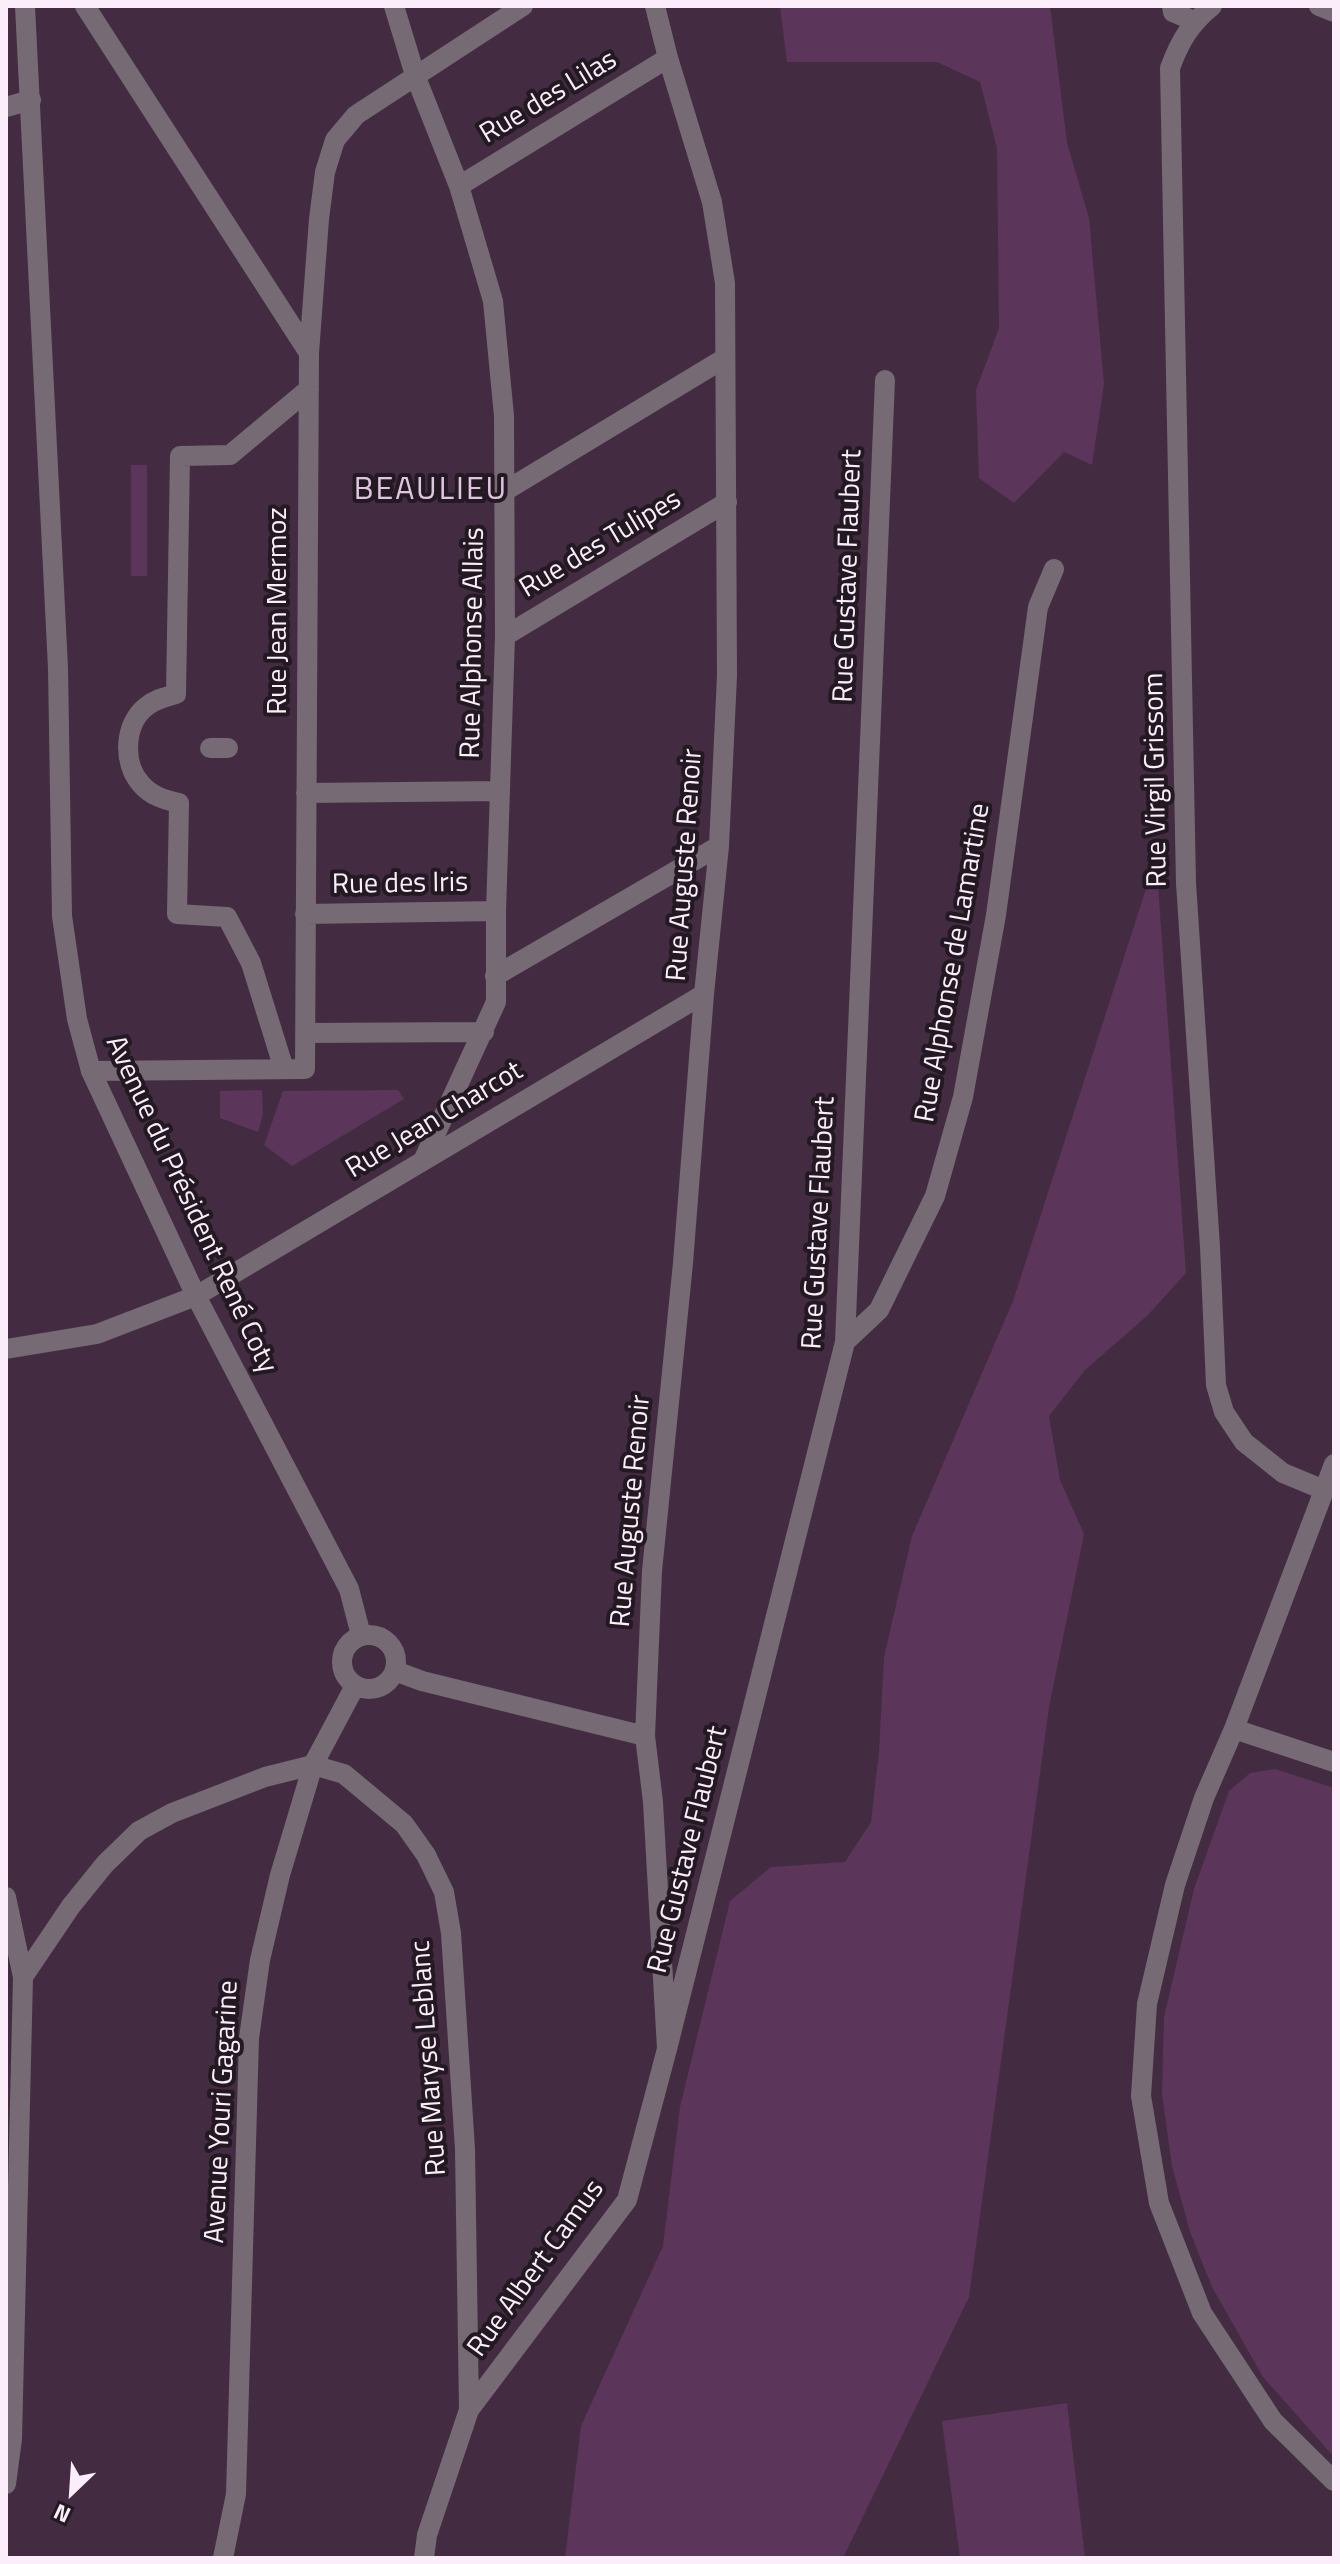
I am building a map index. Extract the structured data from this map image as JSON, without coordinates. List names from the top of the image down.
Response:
{
  "streets": {
    "street": [
      "Rue des Lilas",
      "Rue des Tulipes",
      "Rue Gustave Flaubert",
      "Rue Jean Mermoz",
      "Rue Alphonse Allais",
      "Rue Virgil Grissom",
      "Rue Auguste Renoir",
      "Rue des Iris",
      "Rue Alphonse de Lamartine",
      "Rue Jean Charcot",
      "Avenue du Président René Coty",
      "Rue Maryse Leblanc",
      "Avenue Youri Gagarine",
      "Rue Albert Camus"
    ]
  },
  "crossings": [
    ["Rue des Lilas", "Rue Alphonse Allais"],
    ["Rue des Lilas", "Rue Auguste Renoir"],
    ["Rue des Tulipes", "Rue Alphonse Allais"],
    ["Rue des Tulipes", "Rue Auguste Renoir"],
    ["Rue Gustave Flaubert", "Rue Alphonse de Lamartine"],
    ["Rue Gustave Flaubert", "Rue Albert Camus"],
    ["Rue Jean Mermoz", "Rue Alphonse Allais"],
    ["Rue Jean Mermoz", "Rue des Iris"],
    ["Rue Alphonse Allais", "Rue des Iris"],
    ["Rue Alphonse Allais", "Rue Jean Charcot"],
    ["Rue Auguste Renoir", "Rue Jean Charcot"],
    ["Rue Auguste Renoir", "Rue Albert Camus"],
    ["Rue Jean Charcot", "Avenue du Président René Coty"],
    ["Avenue du Président René Coty", "Avenue Youri Gagarine"],
    ["Rue Maryse Leblanc", "Avenue Youri Gagarine"],
    ["Rue Maryse Leblanc", "Rue Albert Camus"]
  ],
  "districts": ["BEAULIEU"],
  "north": "bottom left"
}
